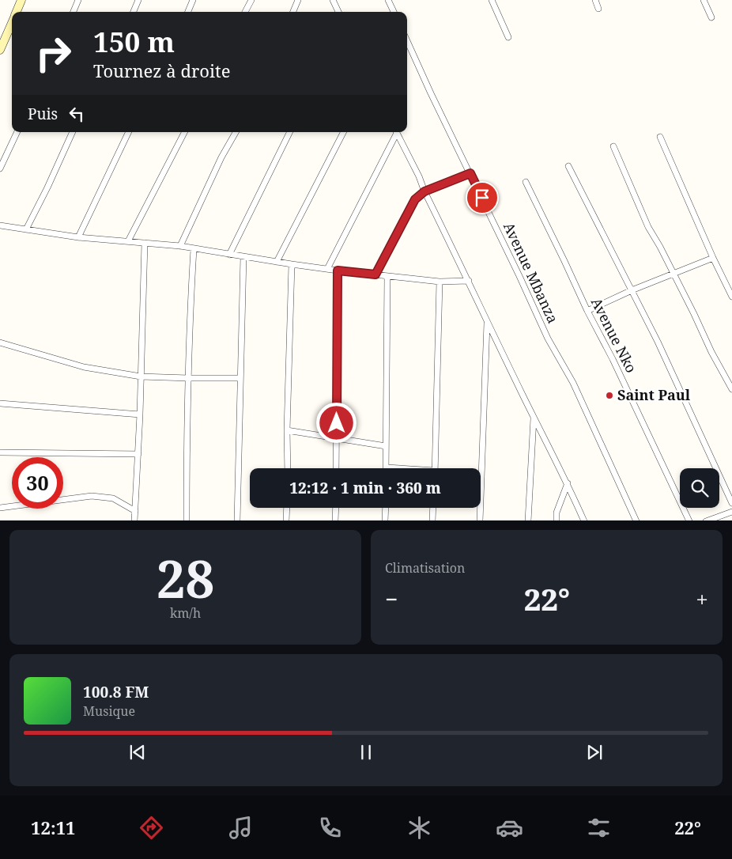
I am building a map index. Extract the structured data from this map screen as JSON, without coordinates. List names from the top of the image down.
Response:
{
  "streets": {
    "street": ["Avenue Mbanza", "Avenue Nko"]
  },
  "places": ["Saint Paul"],
  "page": {
    "turn": ["150 m", "Tournez à droite"],
    "then": "Puis",
    "limit": "30",
    "trip": "12:12 · 1 min · 360 m",
    "tile": [
      ["28", "km/h"],
      "Climatisation"
    ],
    "heat": ["−", "22°", "+"],
    "song": ["100.8 FM", "Musique"],
    "tabs": ["12:11", "22°"]
  }
}
